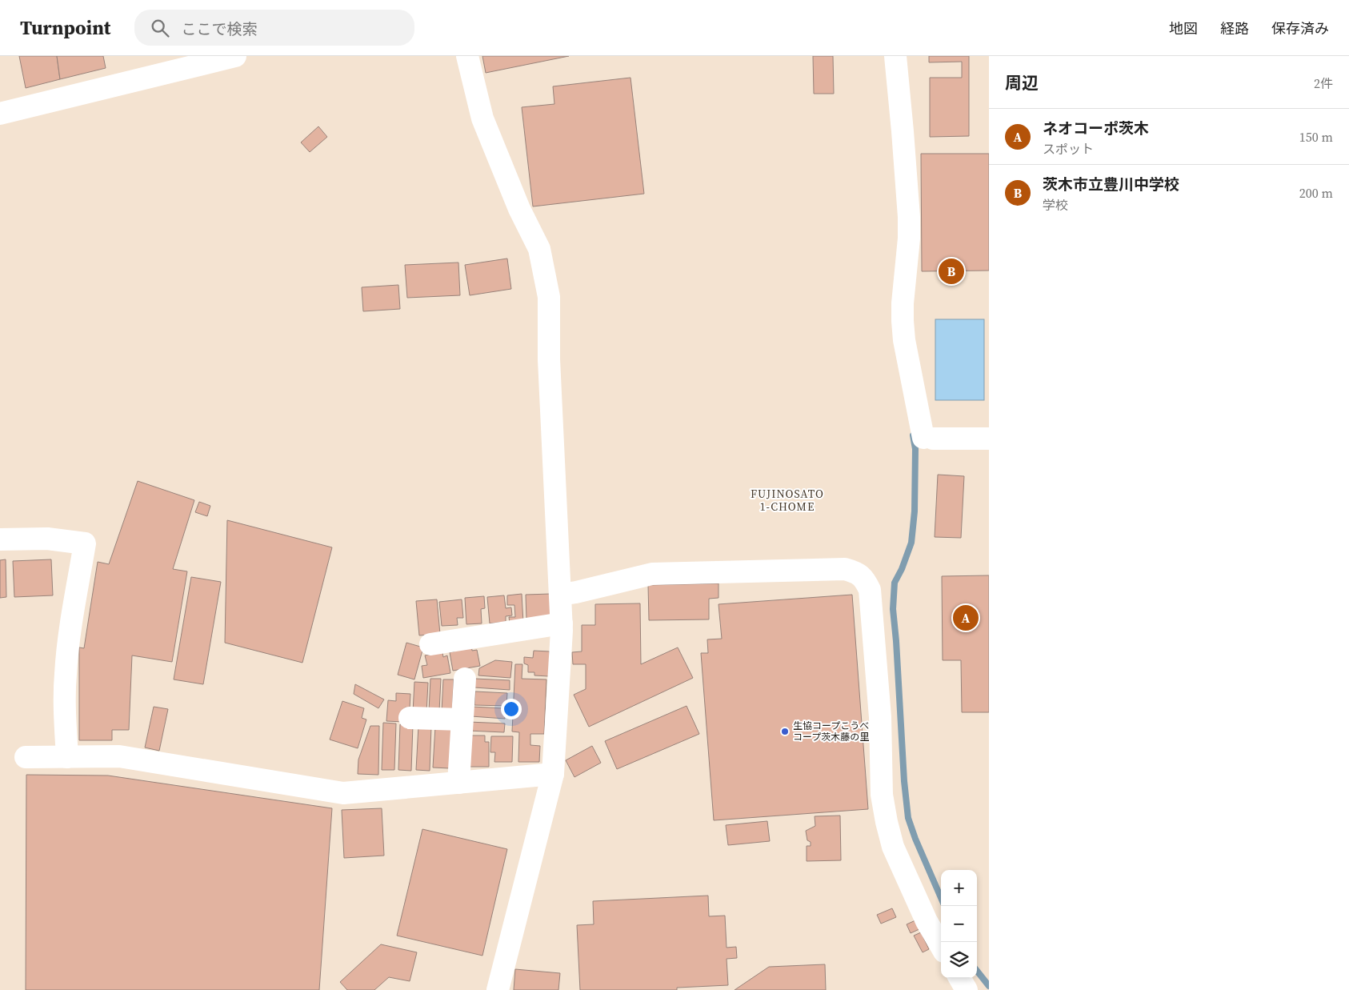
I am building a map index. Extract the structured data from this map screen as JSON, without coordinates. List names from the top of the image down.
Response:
{
  "districts": ["FUJINOSATO 1-CHOME"],
  "places": ["生協コープこうべ コープ茨木藤の里"],
  "page": {
    "header": "Turnpoint",
    "search": "ここで検索",
    "nav": ["地図", "経路", "保存済み"],
    "heading": ["周辺", "2件"],
    "list": [
      {
        "mark": "A",
        "name": "ネオコーポ茨木",
        "note": "スポット",
        "value": "150 m"
      },
      {
        "mark": "B",
        "name": "茨木市立豊川中学校",
        "note": "学校",
        "value": "200 m"
      }
    ],
    "pins": ["B", "A"],
    "map_buttons": ["+", "−"]
  }
}
